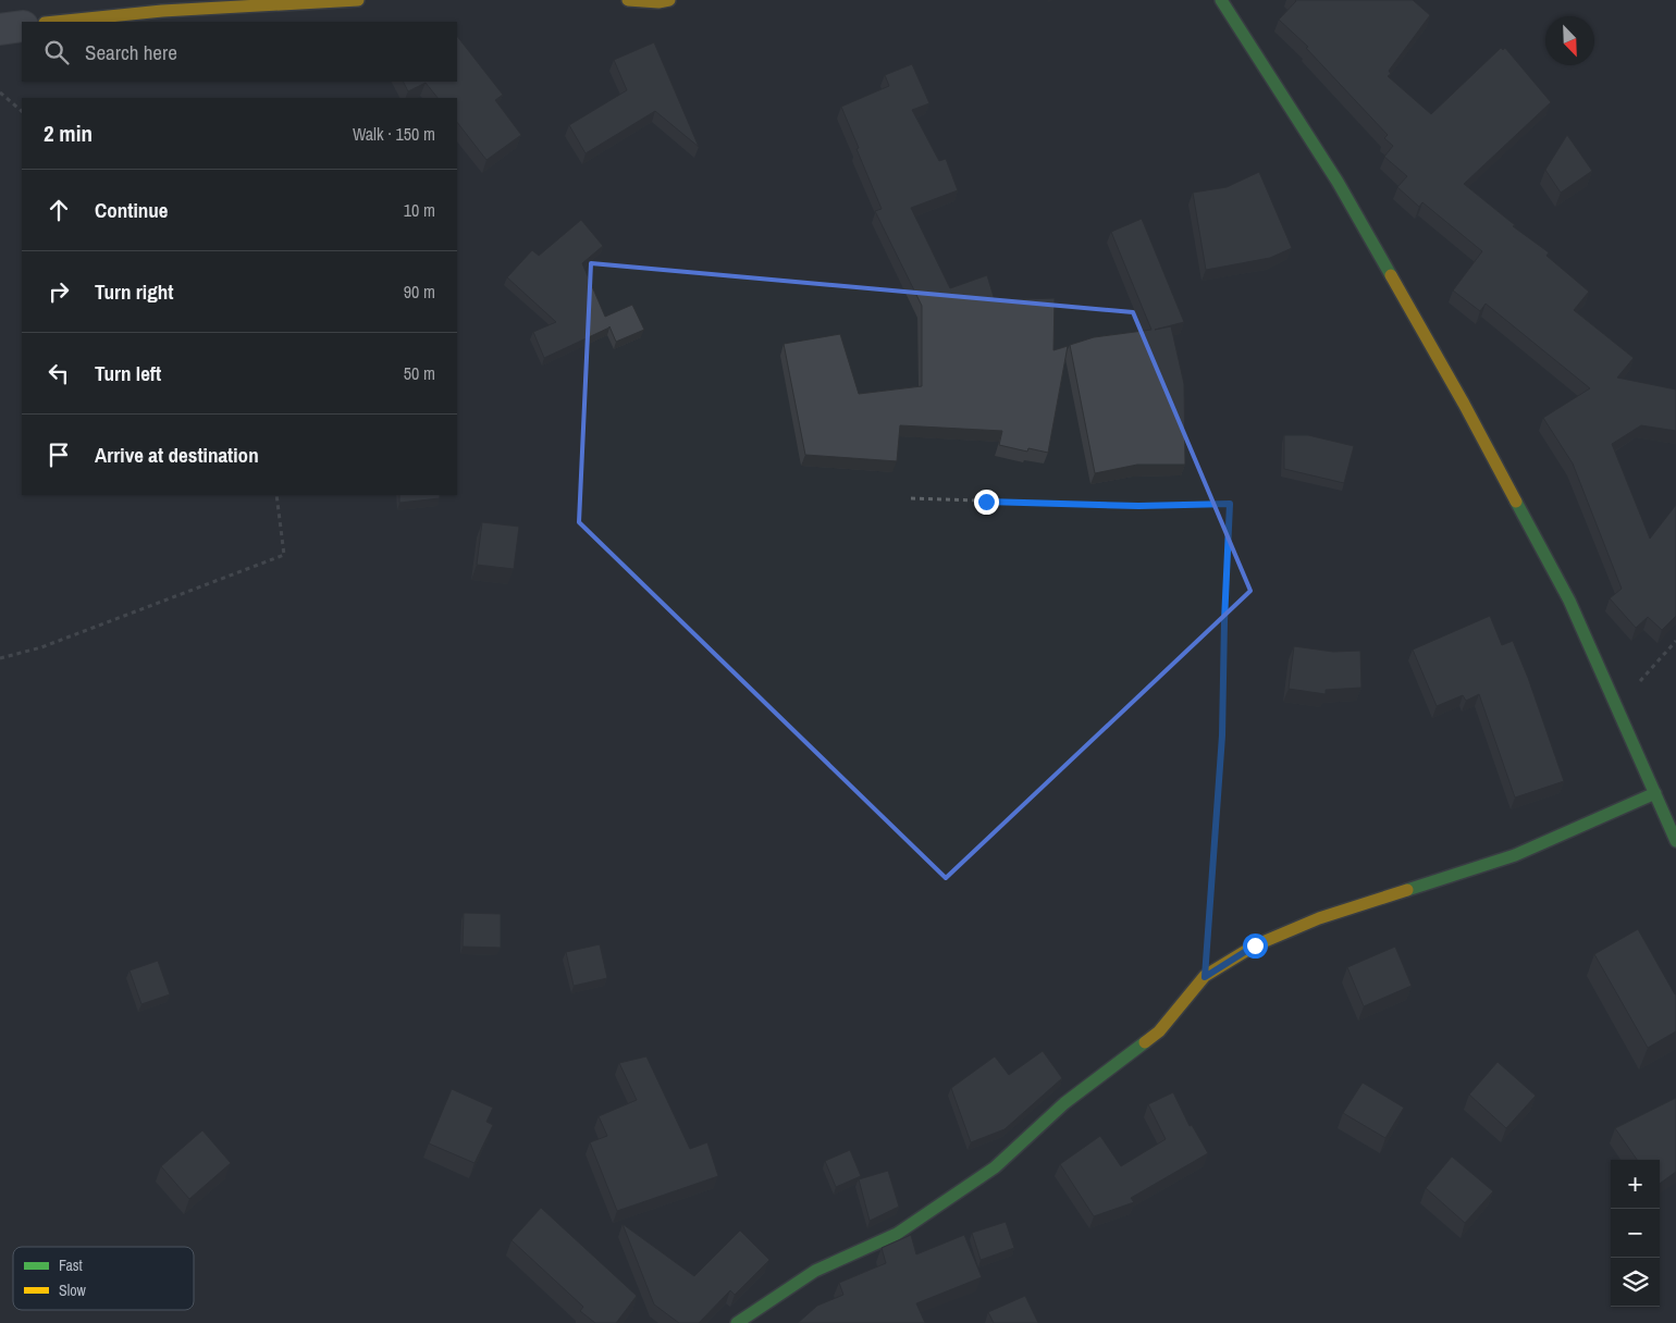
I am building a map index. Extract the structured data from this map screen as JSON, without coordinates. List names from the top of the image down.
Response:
{
  "legend": ["Fast", "Slow"],
  "north": "bottom right",
  "page": {
    "search": "Search here",
    "heading": ["2 min", "Walk · 150 m"],
    "list": [
      ["Continue", "10 m"],
      ["Turn right", "90 m"],
      ["Turn left", "50 m"],
      "Arrive at destination"
    ],
    "map_buttons": ["+", "−"]
  }
}
